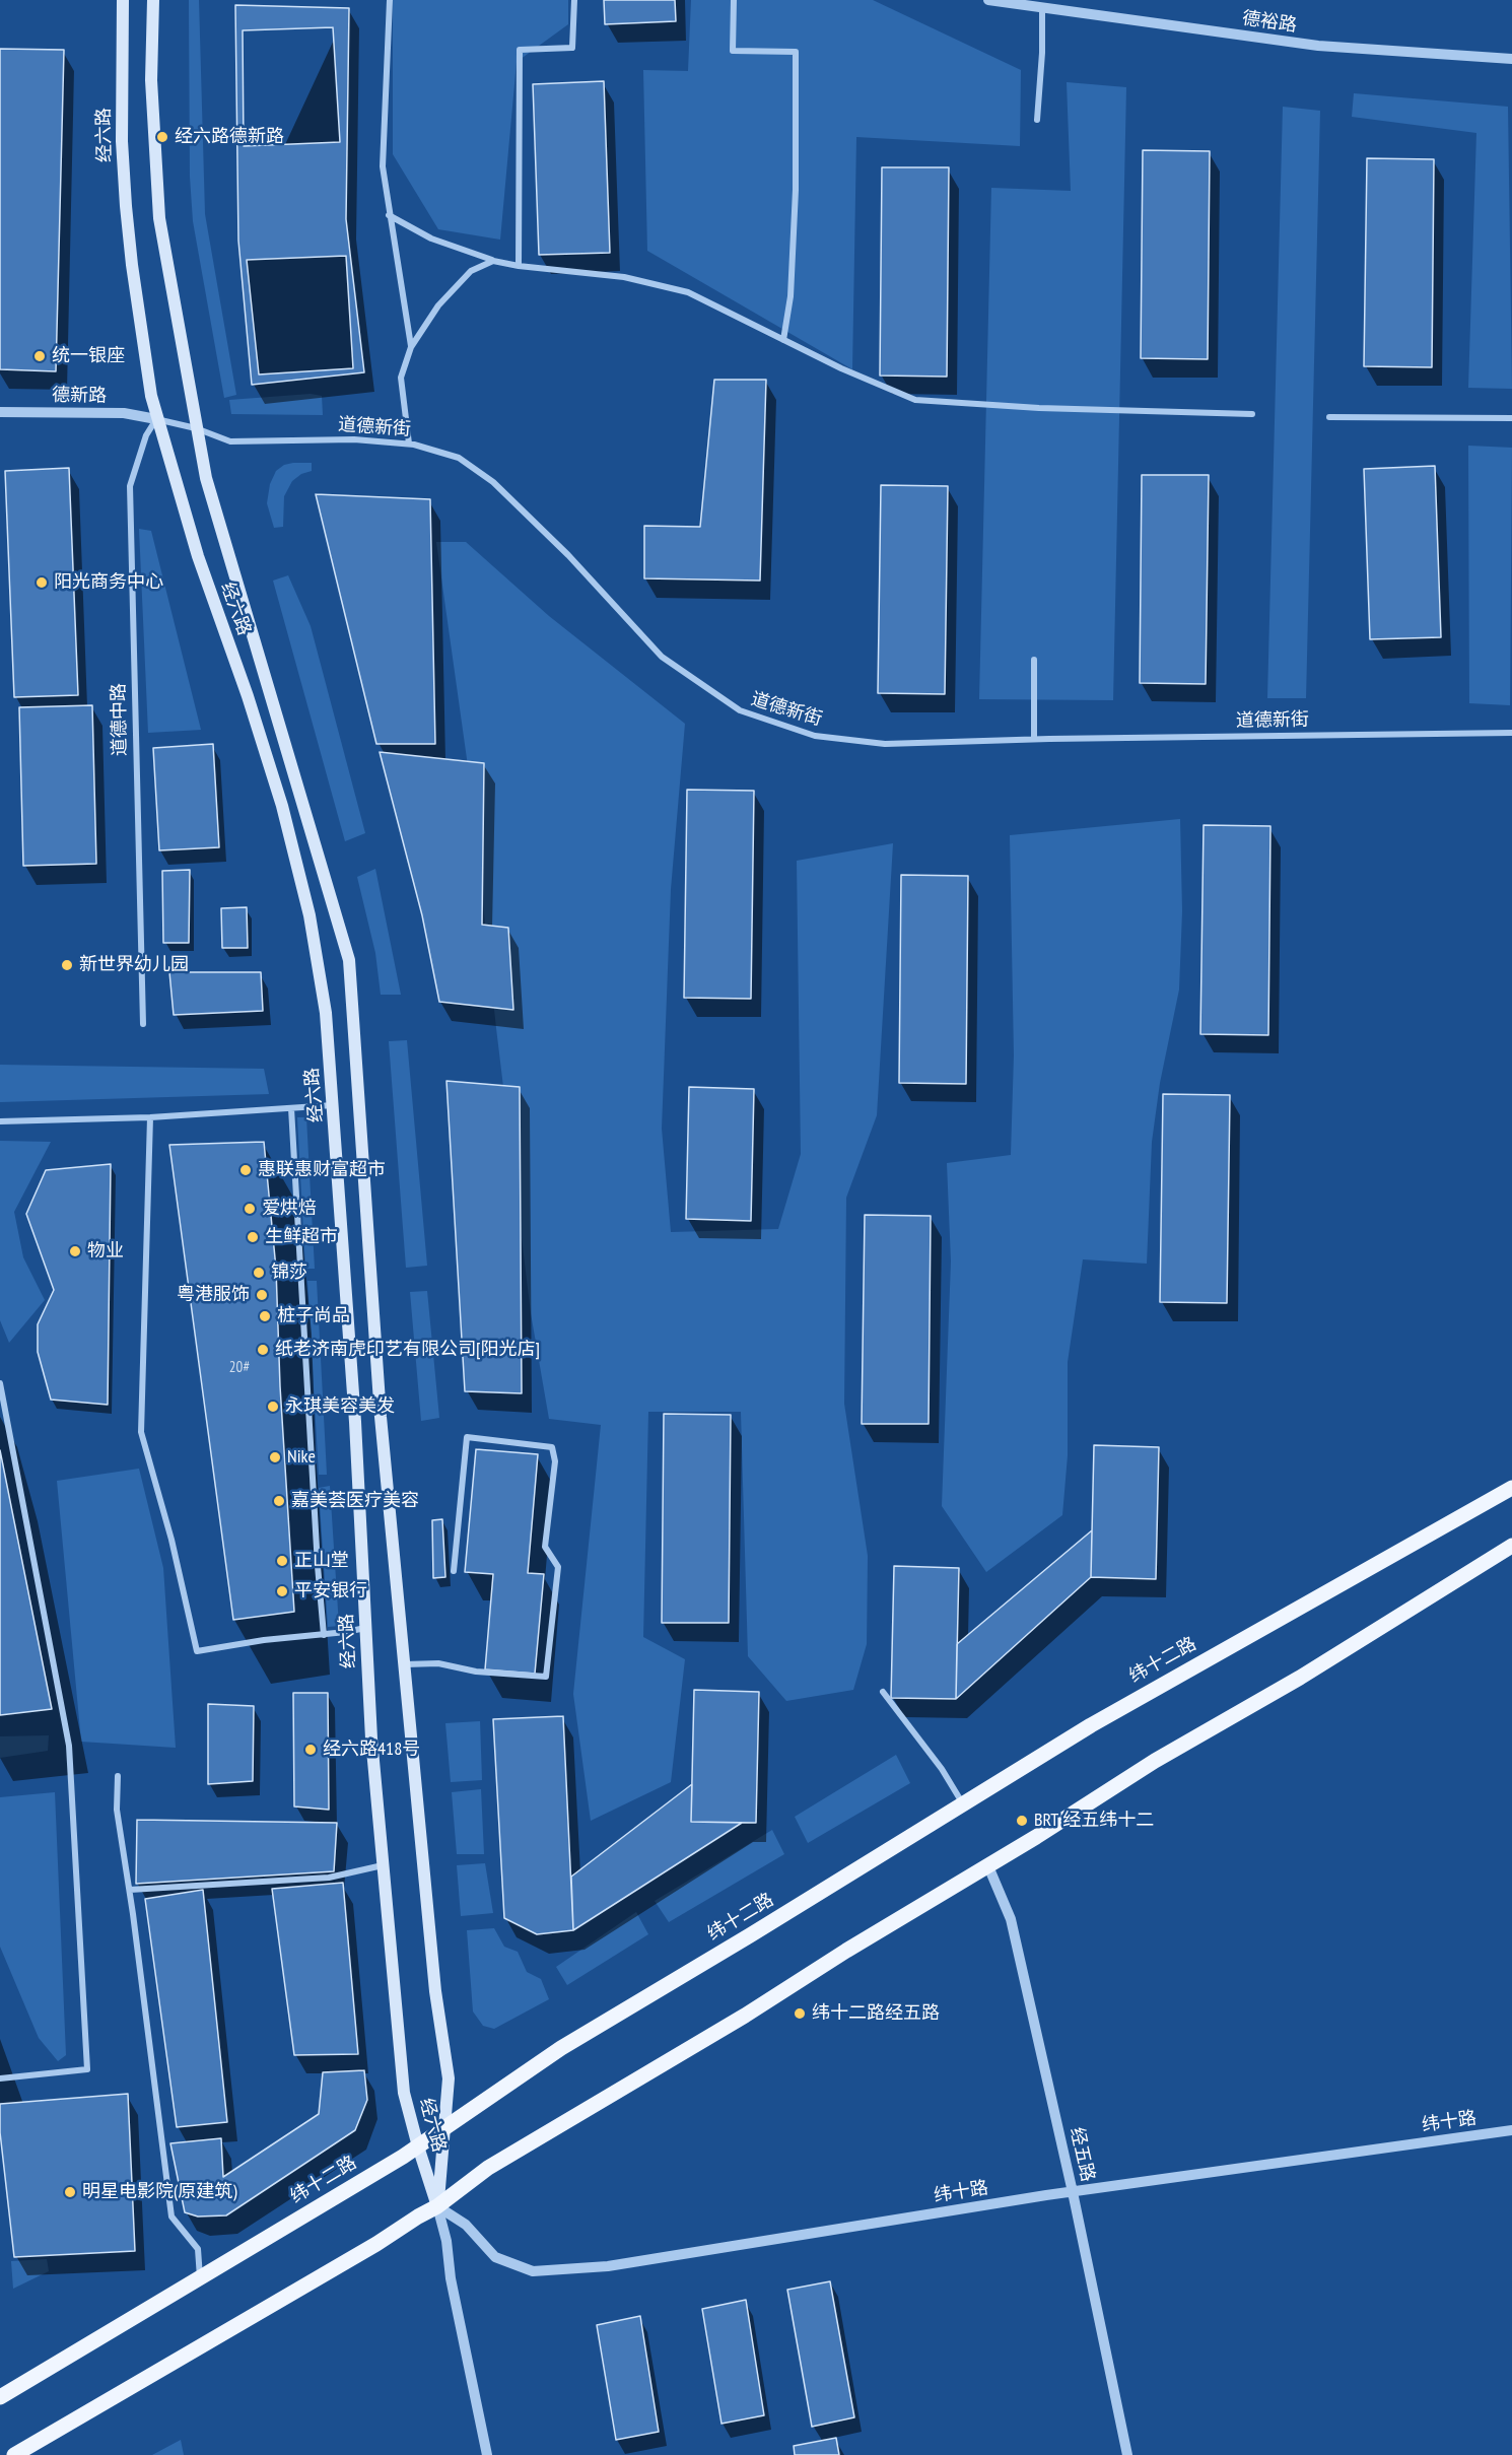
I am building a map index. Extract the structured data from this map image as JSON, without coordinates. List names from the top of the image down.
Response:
{
  "streets": {
    "main road": ["经六路", "纬十二路"],
    "street": [
      "德裕路",
      "德新路",
      "道德新街",
      "道德中路",
      "纬十路",
      "经五路"
    ]
  },
  "crossings": [
    ["经六路", "德新路"],
    ["经六路", "道德新街"],
    ["经六路", "道德中路"],
    ["经六路", "纬十二路"],
    ["经六路", "纬十路"],
    ["德新路", "道德新街"],
    ["德新路", "道德中路"],
    ["道德新街", "道德中路"],
    ["纬十路", "经五路"]
  ],
  "places": [
    "经六路德新路",
    "统一银座",
    "阳光商务中心",
    "新世界幼儿园",
    "惠联惠财富超市",
    "爱烘焙",
    "生鲜超市",
    "物业",
    "锦莎",
    "粤港服饰",
    "桩子尚品",
    "纸老济南虎印艺有限公司[阳光店]",
    "永琪美容美发",
    "Nike",
    "嘉美荟医疗美容",
    "正山堂",
    "平安银行",
    "经六路418号",
    "BRT 经五纬十二",
    "纬十二路经五路",
    "明星电影院(原建筑)"
  ],
  "house_numbers": ["20#"]
}
